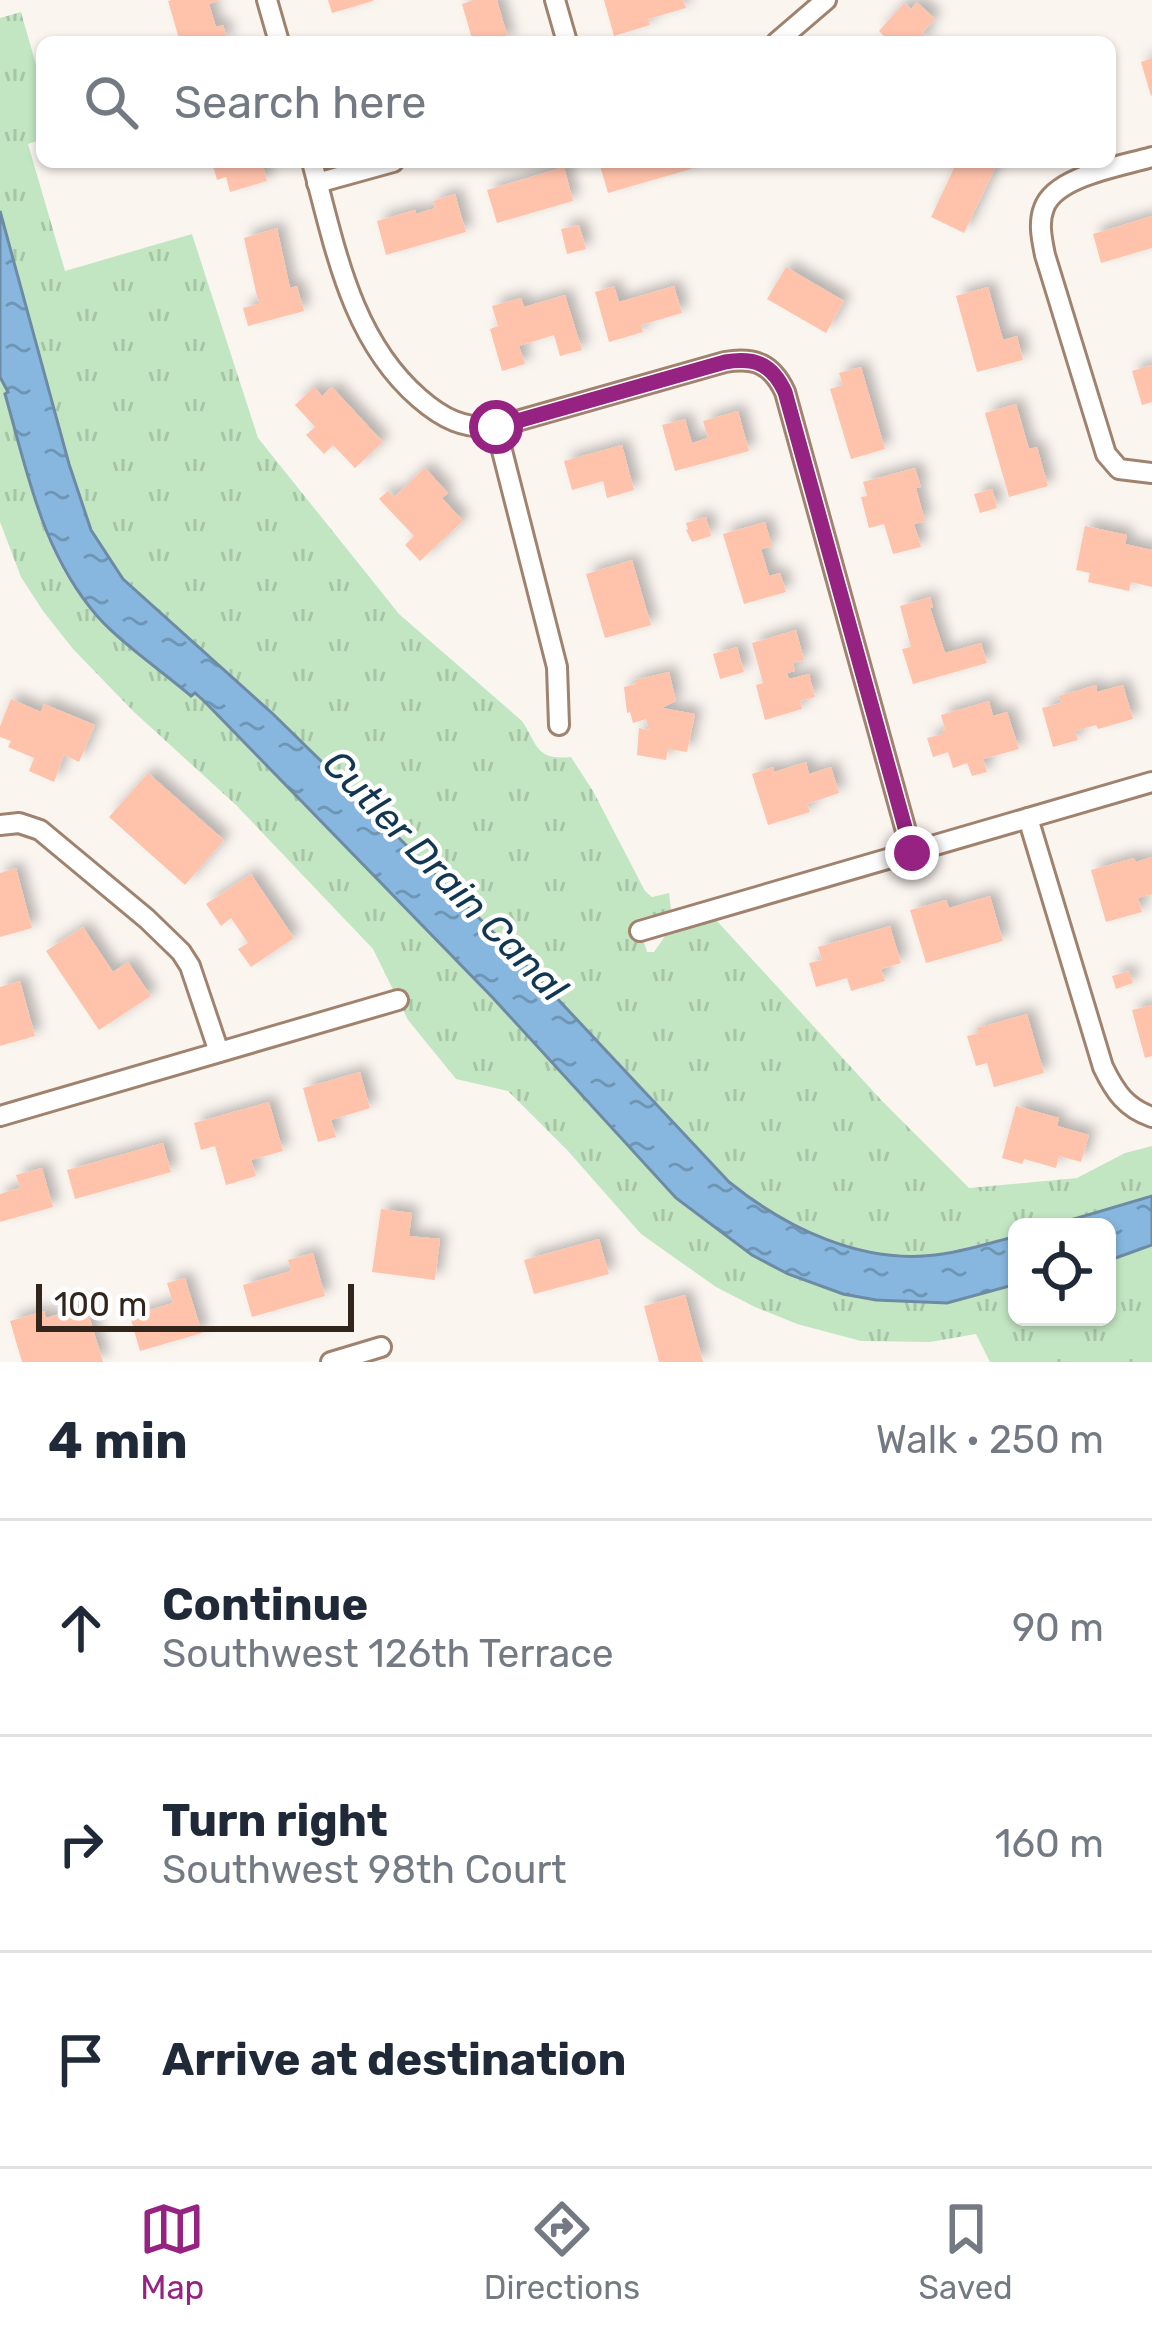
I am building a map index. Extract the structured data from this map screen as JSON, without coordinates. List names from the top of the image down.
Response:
{
  "water": ["Cutler Drain Canal"],
  "scale_bar": "100 m",
  "page": {
    "search": "Search here",
    "scale": "100 m",
    "heading": ["4 min", "Walk · 250 m"],
    "list": [
      ["Continue", "Southwest 126th Terrace", "90 m"],
      ["Turn right", "Southwest 98th Court", "160 m"],
      "Arrive at destination"
    ],
    "nav": ["Map", "Directions", "Saved"]
  }
}
